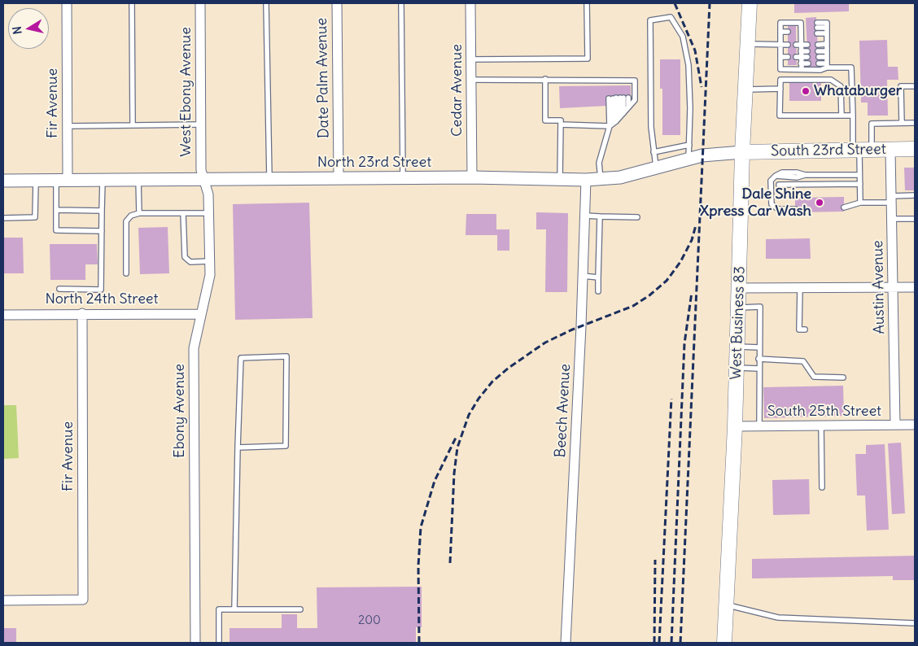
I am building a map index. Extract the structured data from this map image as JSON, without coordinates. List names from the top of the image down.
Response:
{
  "streets": {
    "main road": ["South 23rd Street", "North 23rd Street", "West Business 83"],
    "street": [
      "Date Palm Avenue",
      "Cedar Avenue",
      "West Ebony Avenue",
      "Fir Avenue",
      "Austin Avenue",
      "North 24th Street",
      "Ebony Avenue",
      "Beech Avenue",
      "South 25th Street"
    ]
  },
  "crossings": [
    ["Date Palm Avenue", "North 23rd Street"],
    ["Cedar Avenue", "North 23rd Street"],
    ["West Ebony Avenue", "North 23rd Street"],
    ["West Ebony Avenue", "Ebony Avenue"],
    ["Fir Avenue", "North 23rd Street"],
    ["Fir Avenue", "North 24th Street"],
    ["South 23rd Street", "North 23rd Street"],
    ["South 23rd Street", "Austin Avenue"],
    ["South 23rd Street", "West Business 83"],
    ["North 23rd Street", "West Business 83"],
    ["North 23rd Street", "Ebony Avenue"],
    ["North 23rd Street", "Beech Avenue"],
    ["Austin Avenue", "South 25th Street"],
    ["North 24th Street", "Ebony Avenue"],
    ["West Business 83", "South 25th Street"]
  ],
  "places": ["Whataburger", "Dale Shine Xpress Car Wash"],
  "house_numbers": ["200"],
  "north": "left"
}
